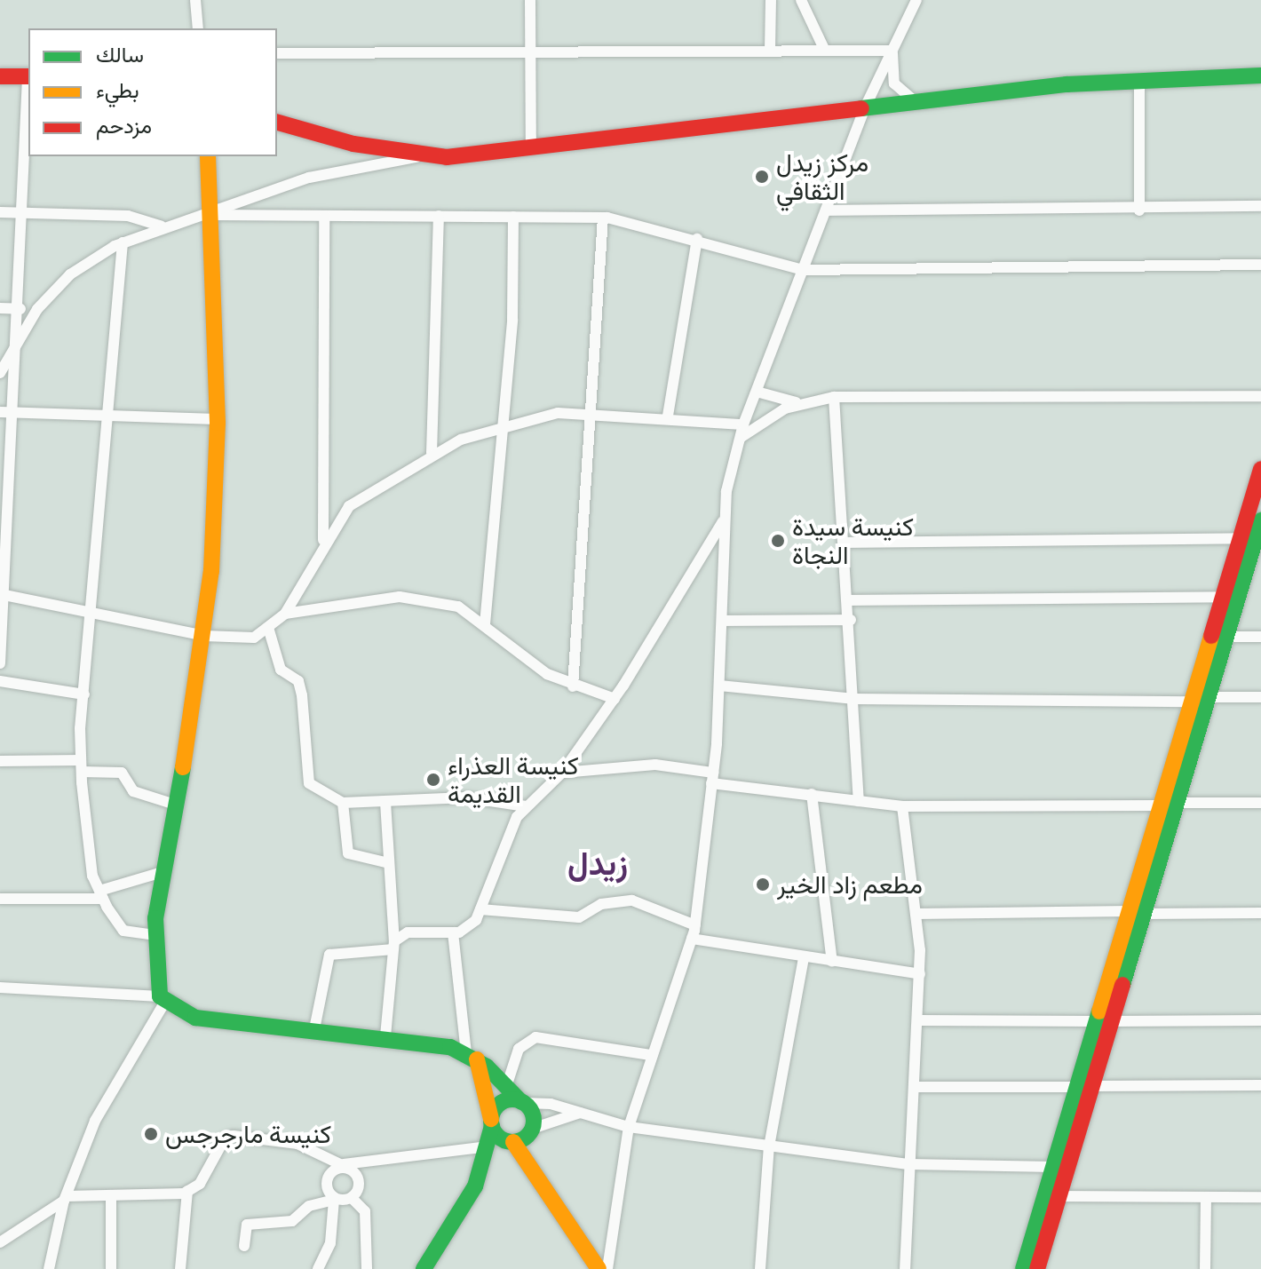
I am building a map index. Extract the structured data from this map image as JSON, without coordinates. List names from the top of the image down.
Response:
{
  "districts": ["زيدل"],
  "places": [
    "مركز زيدل الثقافي",
    "كنيسة سيدة النجاة",
    "كنيسة العذراء القديمة",
    "مطعم زاد الخير",
    "كنيسة مارجرجس"
  ],
  "legend": ["سالك", "بطيء", "مزدحم"]
}
